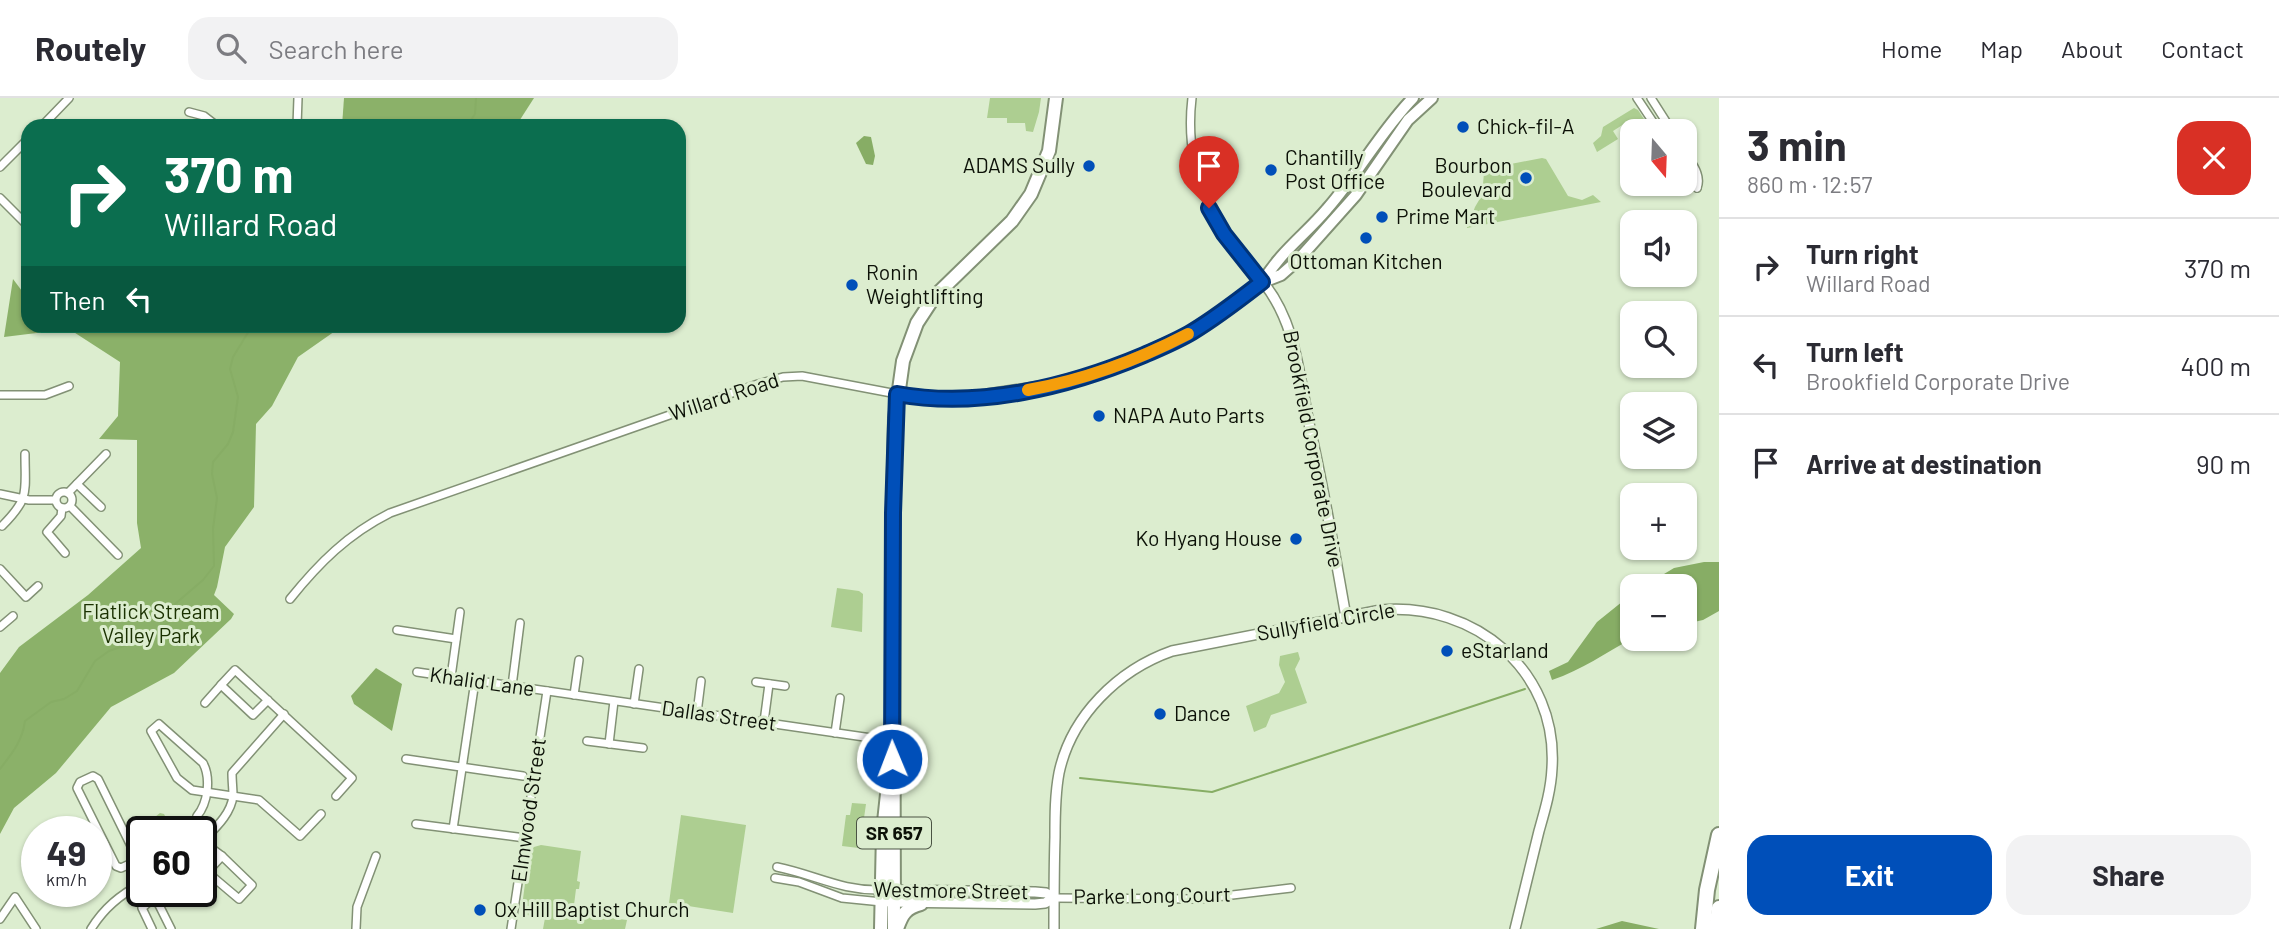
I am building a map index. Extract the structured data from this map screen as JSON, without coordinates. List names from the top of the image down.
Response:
{
  "streets": {
    "main road": ["Willard Road", "SR 657"],
    "street": [
      "Brookfield Corporate Drive",
      "Sullyfield Circle",
      "Khalid Lane",
      "Dallas Street",
      "Elmwood Street",
      "Westmore Street",
      "Parke Long Court"
    ]
  },
  "crossings": [
    ["Willard Road", "Brookfield Corporate Drive"],
    ["Willard Road", "SR 657"],
    ["Brookfield Corporate Drive", "Sullyfield Circle"],
    ["Sullyfield Circle", "Westmore Street"],
    ["Sullyfield Circle", "Parke Long Court"],
    ["Khalid Lane", "Dallas Street"],
    ["Khalid Lane", "Elmwood Street"],
    ["Dallas Street", "Elmwood Street"],
    ["Dallas Street", "SR 657"],
    ["SR 657", "Westmore Street"],
    ["Westmore Street", "Parke Long Court"]
  ],
  "parks": ["Flatlick Stream Valley Park"],
  "places": [
    "Chick-fil-A",
    "ADAMS Sully",
    "Chantilly Post Office",
    "Bourbon Boulevard",
    "Prime Mart",
    "Ottoman Kitchen",
    "Ronin Weightlifting",
    "NAPA Auto Parts",
    "Ko Hyang House",
    "eStarland",
    "Dance",
    "Ox Hill Baptist Church"
  ],
  "north": "bottom",
  "page": {
    "header": "Routely",
    "search": "Search here",
    "nav": [
      "Home",
      "Map",
      "About",
      "Contact"
    ],
    "heading": ["3 min", "860 m · 12:57"],
    "map_buttons": ["+", "−"],
    "turn": ["370 m", "Willard Road"],
    "list": [
      {
        "name": "Turn right",
        "note": "Willard Road",
        "value": "370 m"
      },
      {
        "name": "Turn left",
        "note": "Brookfield Corporate Drive",
        "value": "400 m"
      },
      {
        "name": "Arrive at destination",
        "value": "90 m"
      }
    ],
    "then": "Then",
    "speed": "49 km/h",
    "limit": "60",
    "buttons": ["Exit", "Share"]
  }
}
